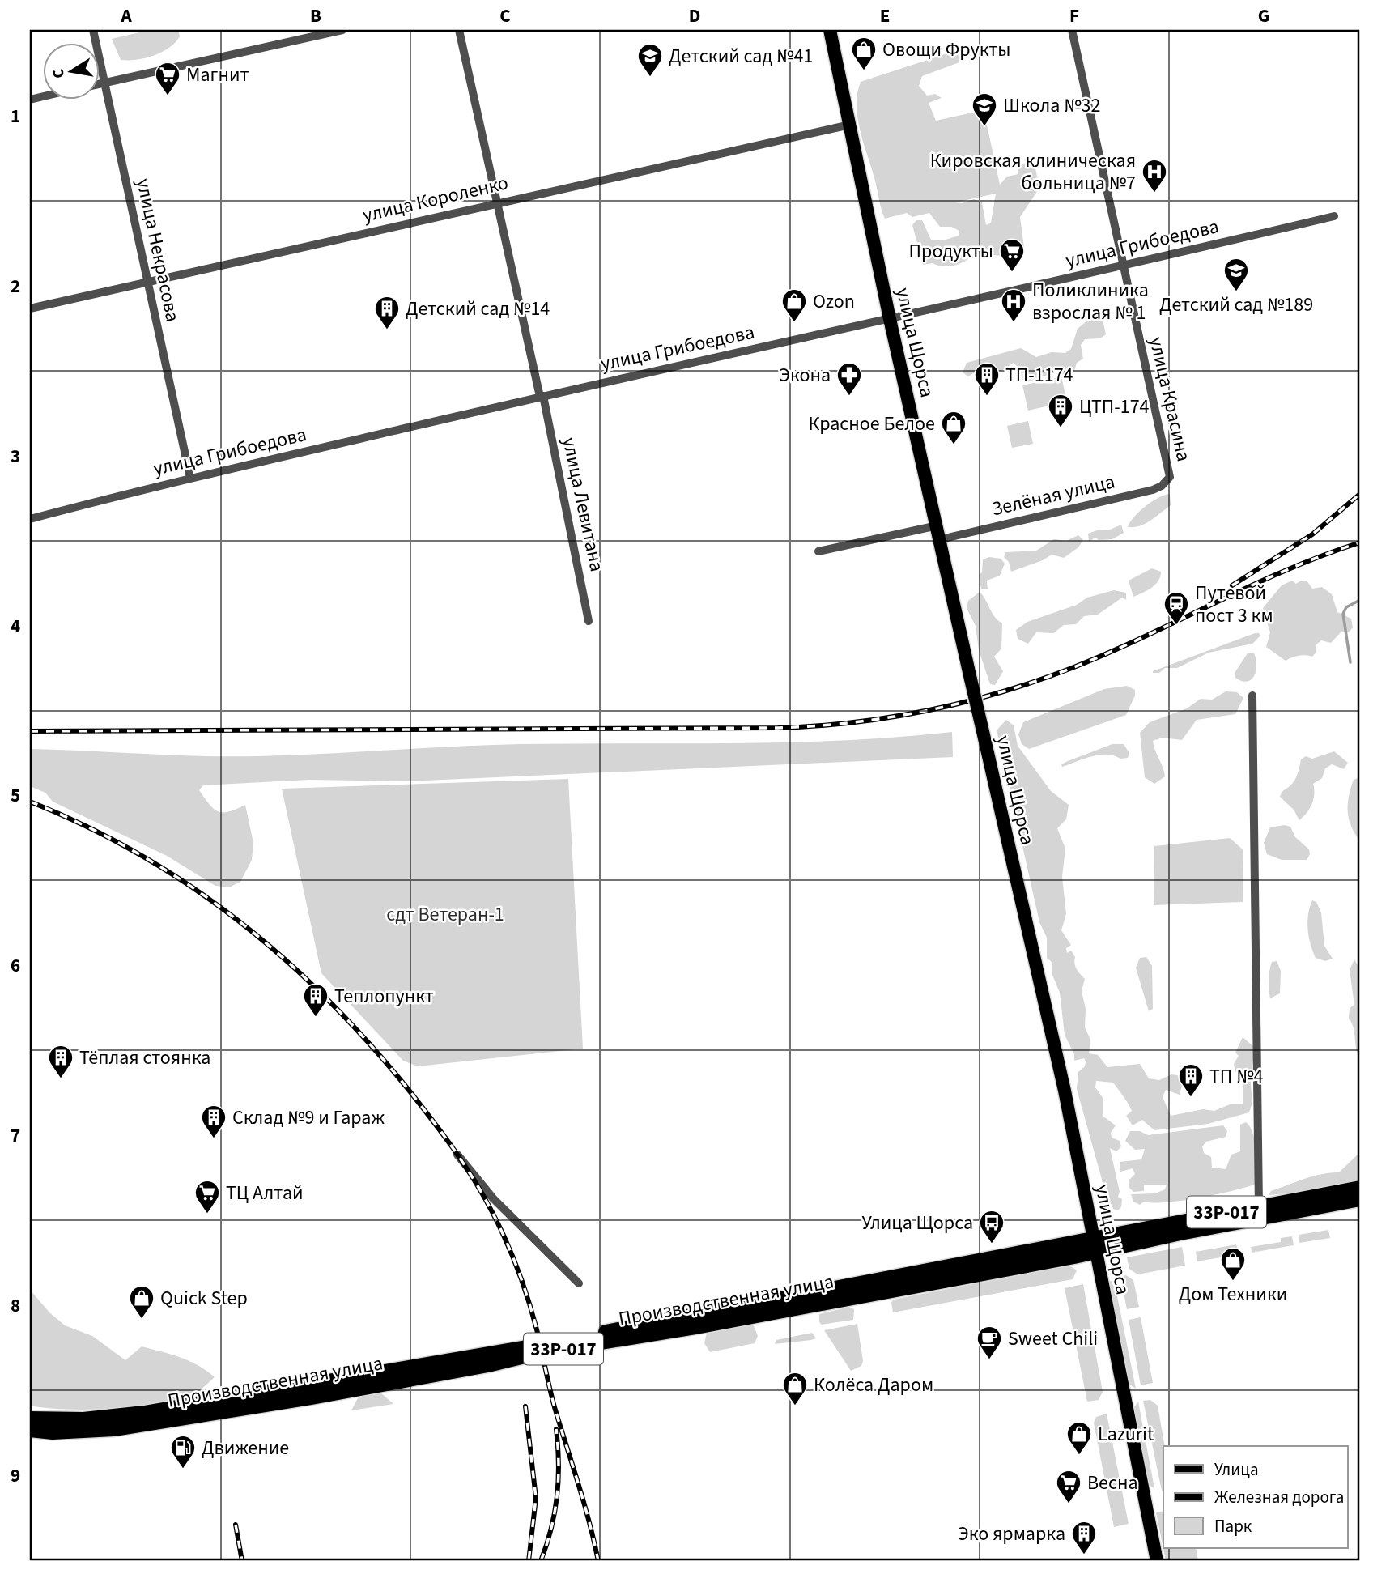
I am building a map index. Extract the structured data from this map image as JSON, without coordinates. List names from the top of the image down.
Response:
{
  "streets": {
    "highway": ["33Р-017", "Производственная улица"],
    "main road": ["улица Щорса"],
    "street": [
      "улица Короленко",
      "улица Грибоедова",
      "улица Некрасова",
      "улица Красина",
      "Зелёная улица",
      "улица Левитана"
    ]
  },
  "crossings": [
    ["улица Короленко", "улица Некрасова"],
    ["улица Короленко", "улица Щорса"],
    ["улица Короленко", "улица Левитана"],
    ["улица Грибоедова", "улица Некрасова"],
    ["улица Грибоедова", "улица Щорса"],
    ["улица Грибоедова", "улица Красина"],
    ["улица Грибоедова", "улица Левитана"],
    ["улица Щорса", "Зелёная улица"],
    ["улица Щорса", "Производственная улица"],
    ["улица Красина", "Зелёная улица"]
  ],
  "parks": ["сдт Ветеран-1"],
  "places": {
    "shop": [
      "Овощи Фрукты",
      "Ozon",
      "Красное Белое",
      "Дом Техники",
      "Quick Step",
      "Колёса Даром",
      "Lazurit"
    ],
    "school or university": ["Детский сад №41", "Школа №32", "Детский сад №189"],
    "supermarket": [
      "Магнит",
      "Продукты",
      "ТЦ Алтай",
      "Весна"
    ],
    "hospital": ["Кировская клиническая больница №7", "Поликлиника взрослая № 1"],
    "building": [
      "Детский сад №14",
      "ТП-1174",
      "ЦТП-174",
      "Теплопункт",
      "Тёплая стоянка",
      "ТП №4",
      "Склад №9 и Гараж",
      "Эко ярмарка"
    ],
    "pharmacy": ["Экона"],
    "station": ["Путевой пост 3 км"],
    "bus stop": ["Улица Щорса"],
    "cafe": ["Sweet Chili"],
    "fuel station": ["Движение"]
  },
  "legend": ["Улица", "Железная дорога", "Парк"],
  "north": "left",
  "grid": {
    "columns": [
      "A",
      "B",
      "C",
      "D",
      "E",
      "F",
      "G"
    ],
    "rows": [
      "1",
      "2",
      "3",
      "4",
      "5",
      "6",
      "7",
      "8",
      "9"
    ]
  }
}
